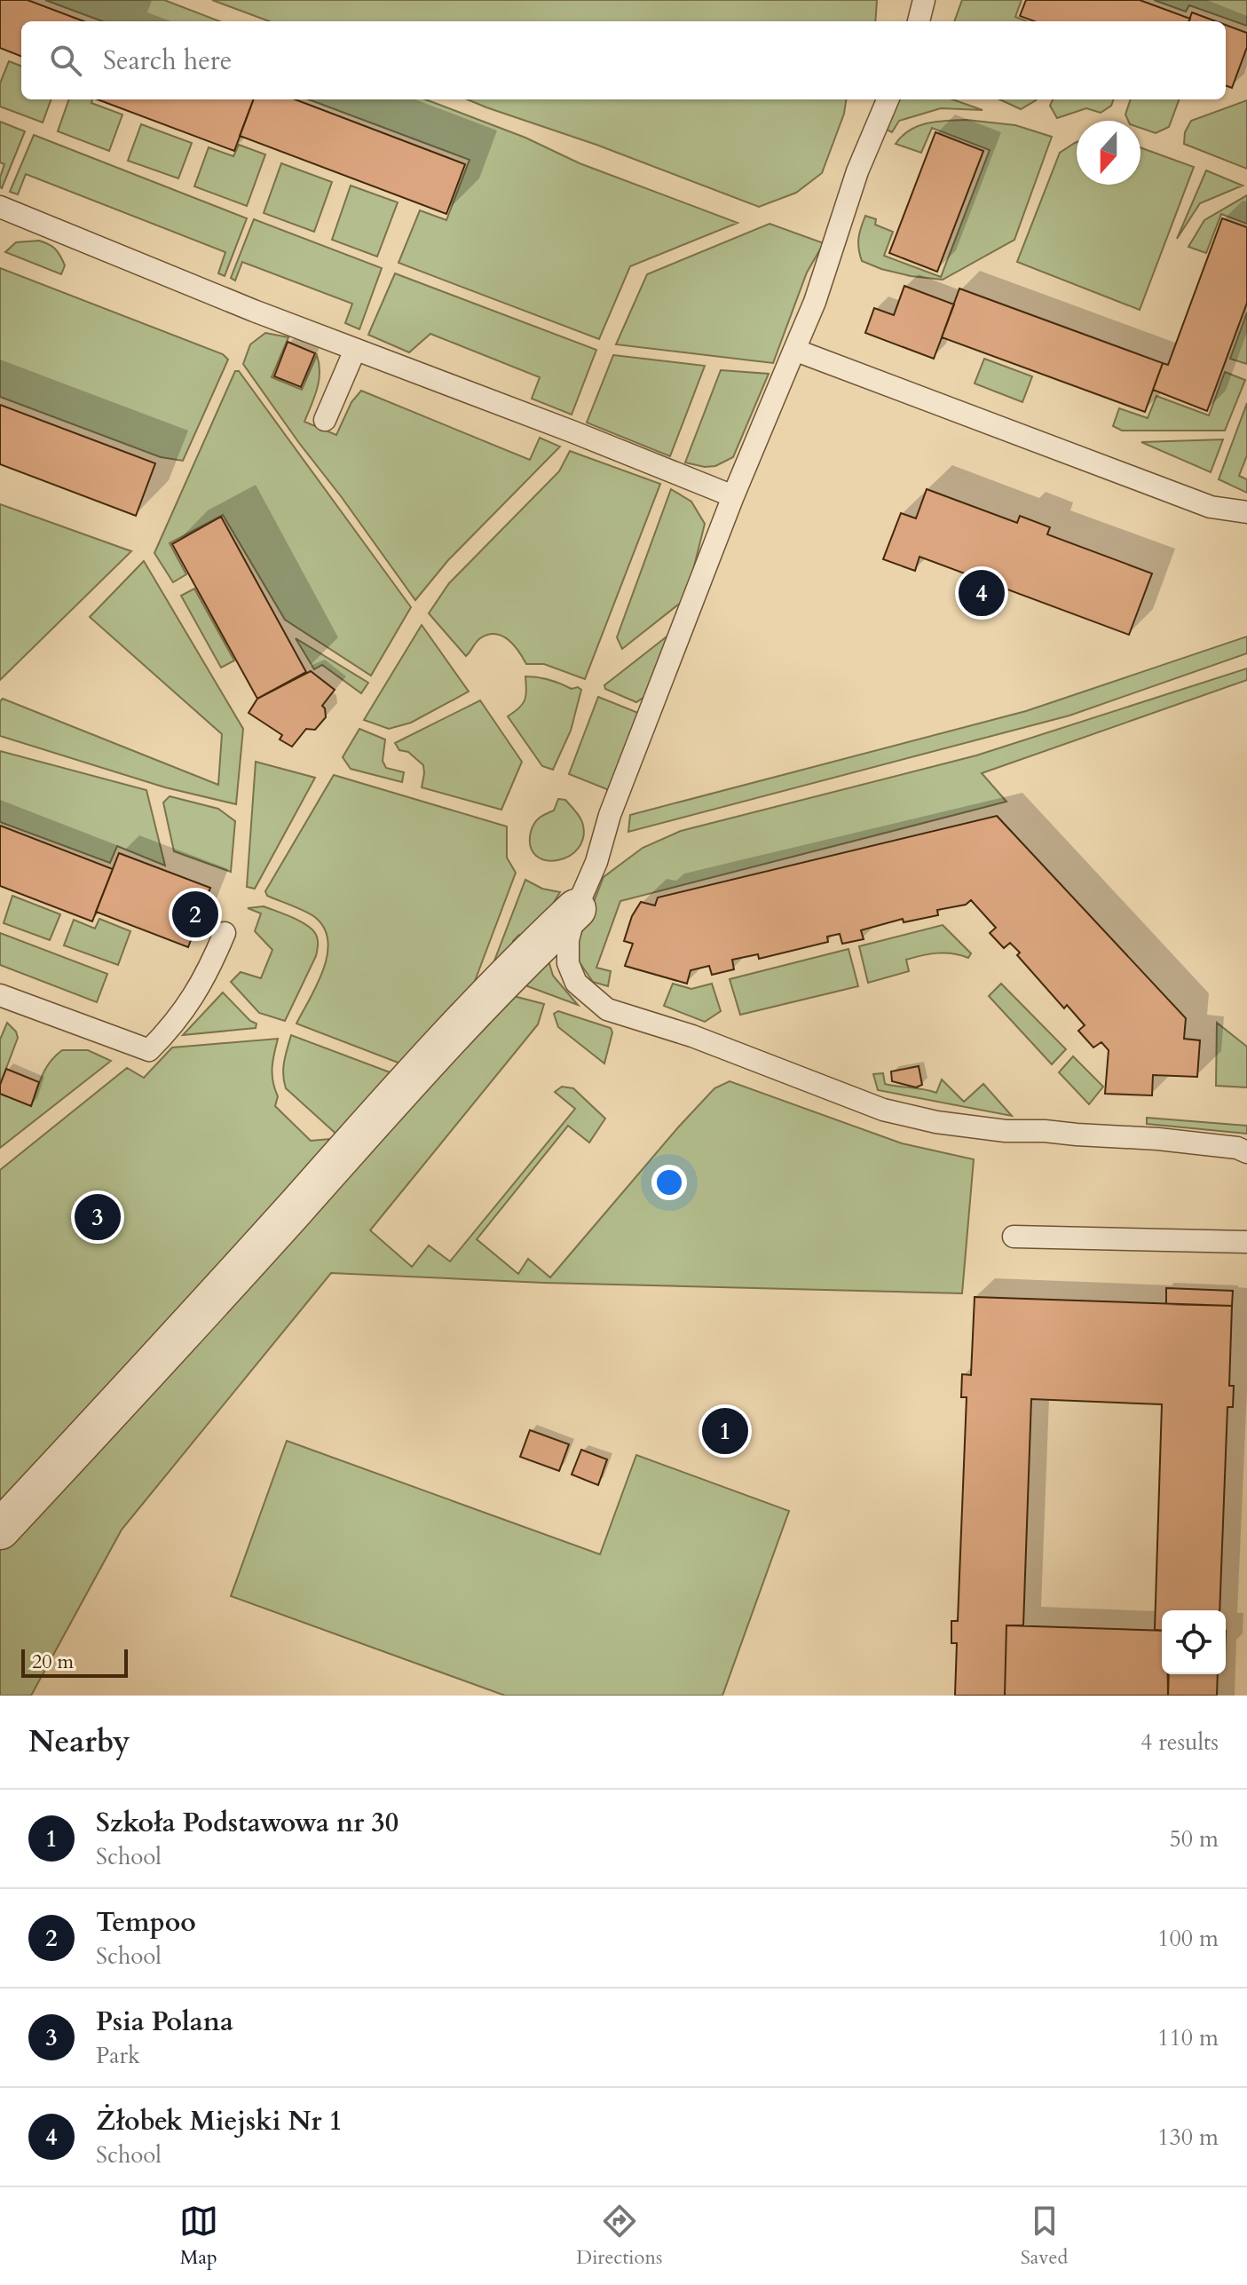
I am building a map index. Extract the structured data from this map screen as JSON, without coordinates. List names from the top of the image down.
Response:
{
  "scale_bar": "20 m",
  "north": "bottom",
  "page": {
    "search": "Search here",
    "pins": [
      "4",
      "2",
      "3",
      "1"
    ],
    "scale": "20 m",
    "heading": ["Nearby", "4 results"],
    "list": [
      {
        "mark": "1",
        "name": "Szkoła Podstawowa nr 30",
        "note": "School",
        "value": "50 m"
      },
      {
        "mark": "2",
        "name": "Tempoo",
        "note": "School",
        "value": "100 m"
      },
      {
        "mark": "3",
        "name": "Psia Polana",
        "note": "Park",
        "value": "110 m"
      },
      {
        "mark": "4",
        "name": "Żłobek Miejski Nr 1",
        "note": "School",
        "value": "130 m"
      }
    ],
    "nav": ["Map", "Directions", "Saved"]
  }
}
